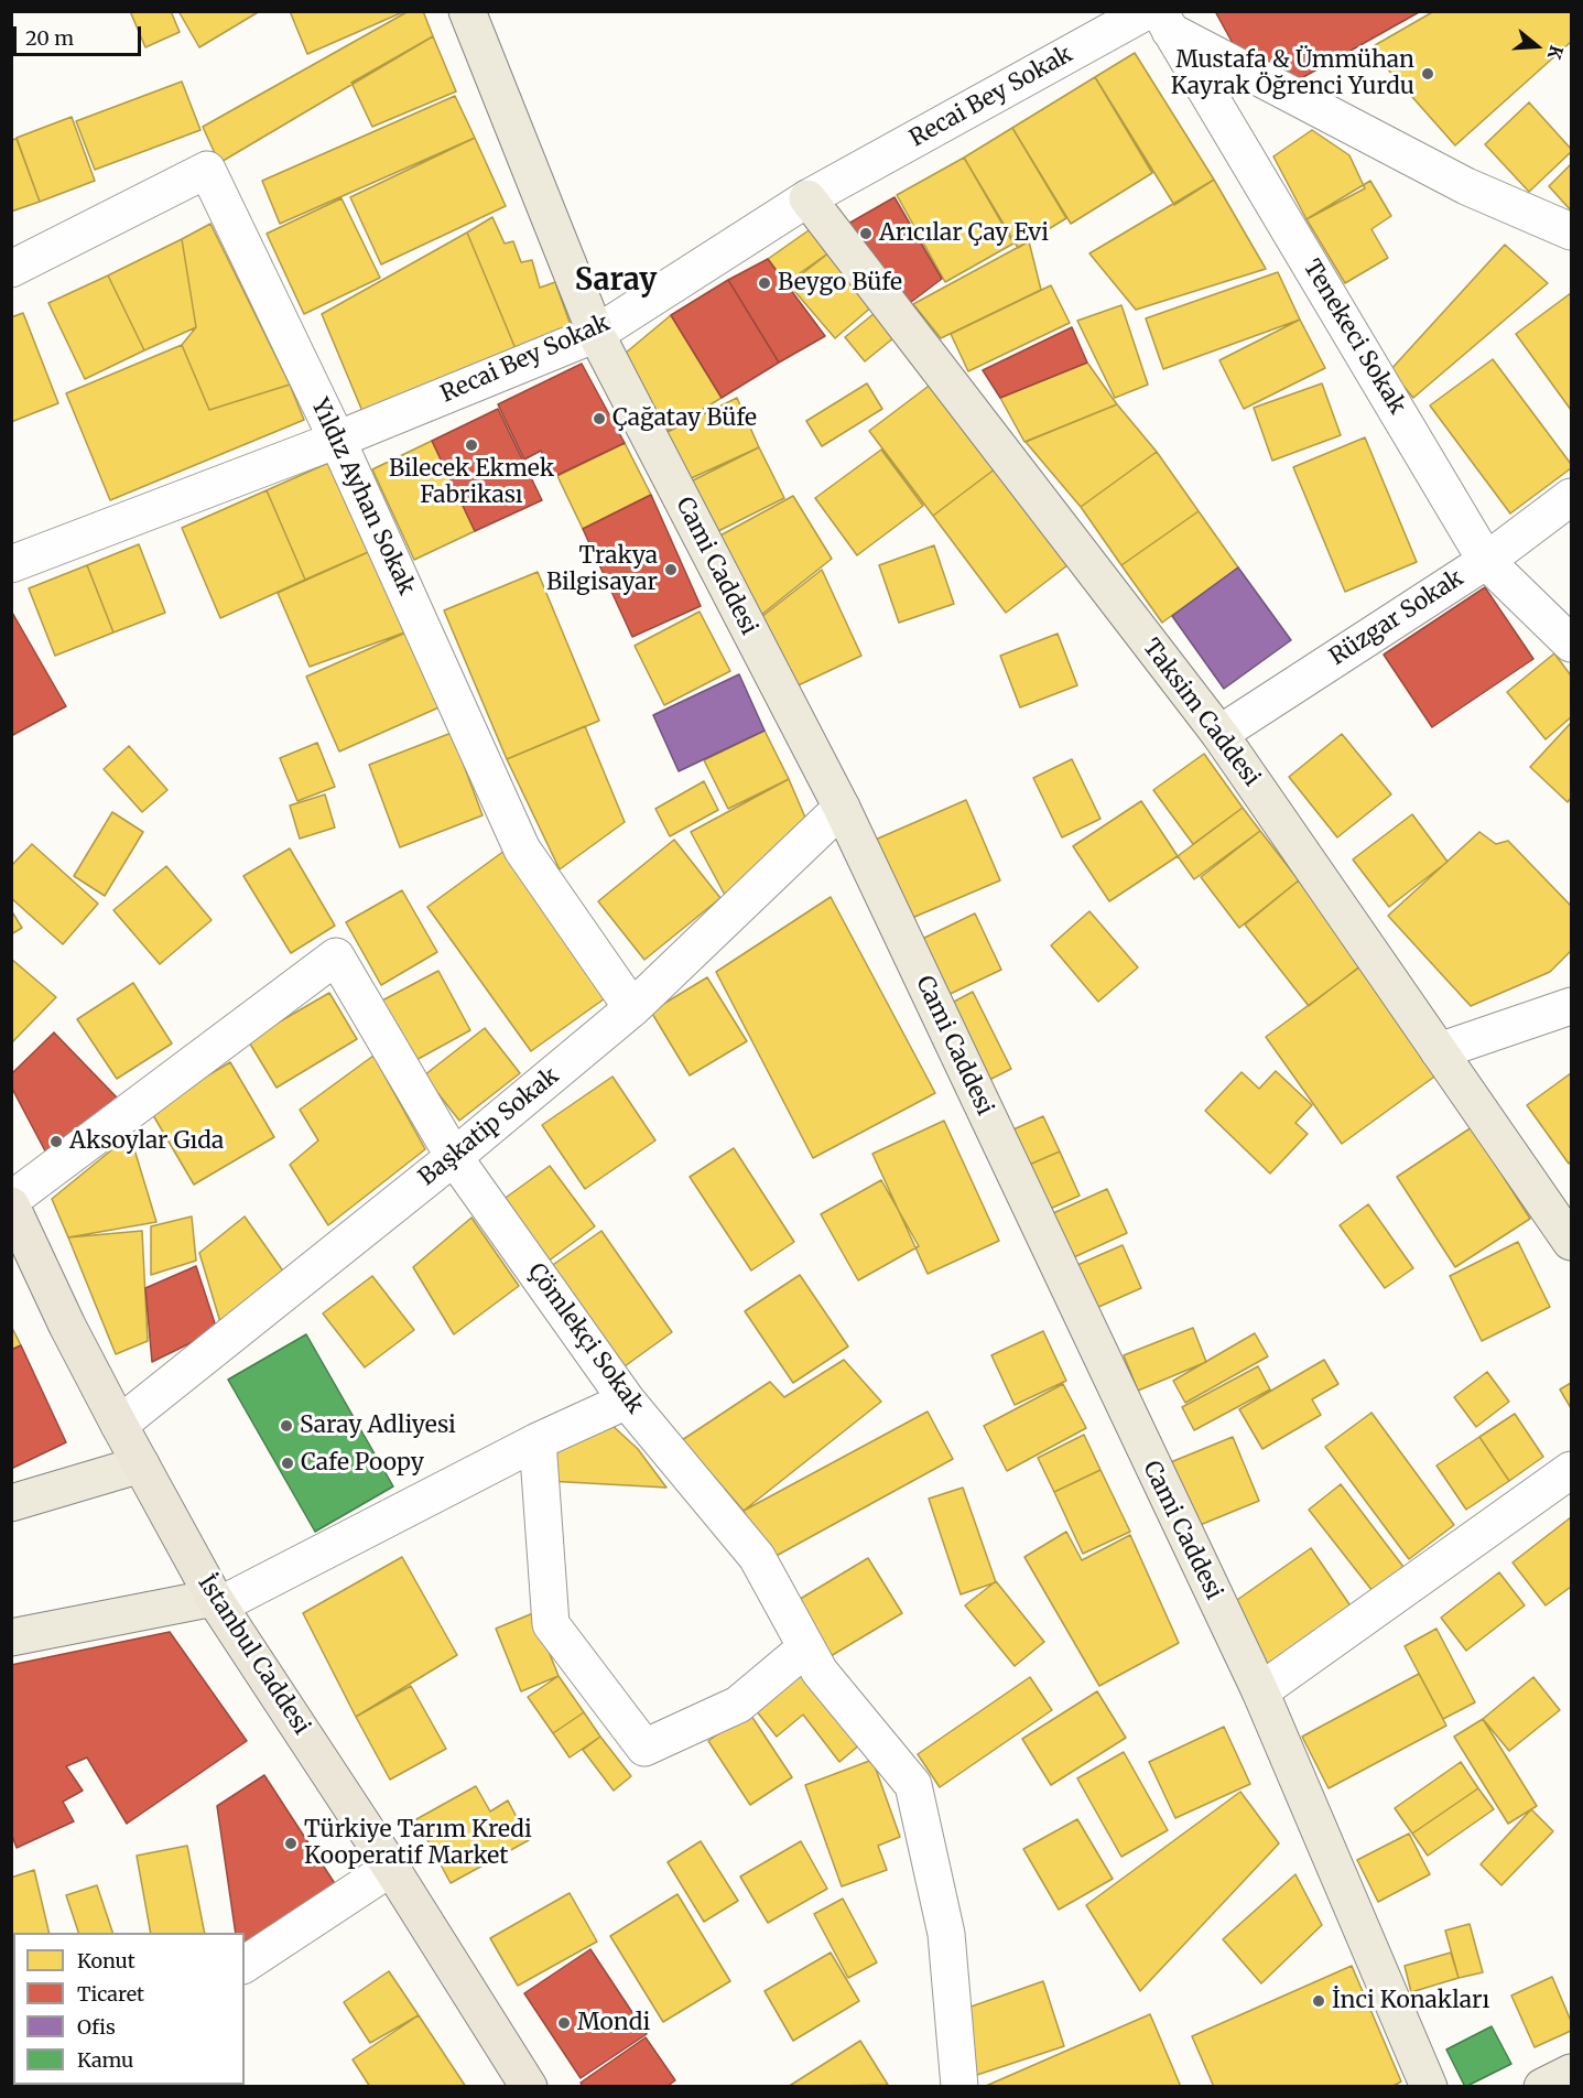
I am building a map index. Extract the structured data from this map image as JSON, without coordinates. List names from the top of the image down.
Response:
{
  "streets": {
    "highway": ["İstanbul Caddesi"],
    "main road": ["Cami Caddesi", "Taksim Caddesi"],
    "street": [
      "Recai Bey Sokak",
      "Tenekeci Sokak",
      "Yıldız Ayhan Sokak",
      "Rüzgar Sokak",
      "Başkatip Sokak",
      "Çömlekçi Sokak"
    ]
  },
  "crossings": [
    ["Recai Bey Sokak", "Tenekeci Sokak"],
    ["Recai Bey Sokak", "Yıldız Ayhan Sokak"],
    ["Recai Bey Sokak", "Cami Caddesi"],
    ["Recai Bey Sokak", "Taksim Caddesi"],
    ["Tenekeci Sokak", "Rüzgar Sokak"],
    ["Yıldız Ayhan Sokak", "Başkatip Sokak"],
    ["Cami Caddesi", "Başkatip Sokak"],
    ["Rüzgar Sokak", "Taksim Caddesi"],
    ["Başkatip Sokak", "Çömlekçi Sokak"],
    ["Başkatip Sokak", "İstanbul Caddesi"]
  ],
  "districts": ["Saray"],
  "places": [
    "Mustafa & Ümmühan Kayrak Öğrenci Yurdu",
    "Arıcılar Çay Evi",
    "Beygo Büfe",
    "Çağatay Büfe",
    "Bilecek Ekmek Fabrikası",
    "Trakya Bilgisayar",
    "Aksoylar Gıda",
    "Saray Adliyesi",
    "Cafe Poopy",
    "Türkiye Tarım Kredi Kooperatif Market",
    "İnci Konakları",
    "Mondi"
  ],
  "legend": [
    "Konut",
    "Ticaret",
    "Ofis",
    "Kamu"
  ],
  "scale_bar": "20 m",
  "north": "right"
}
